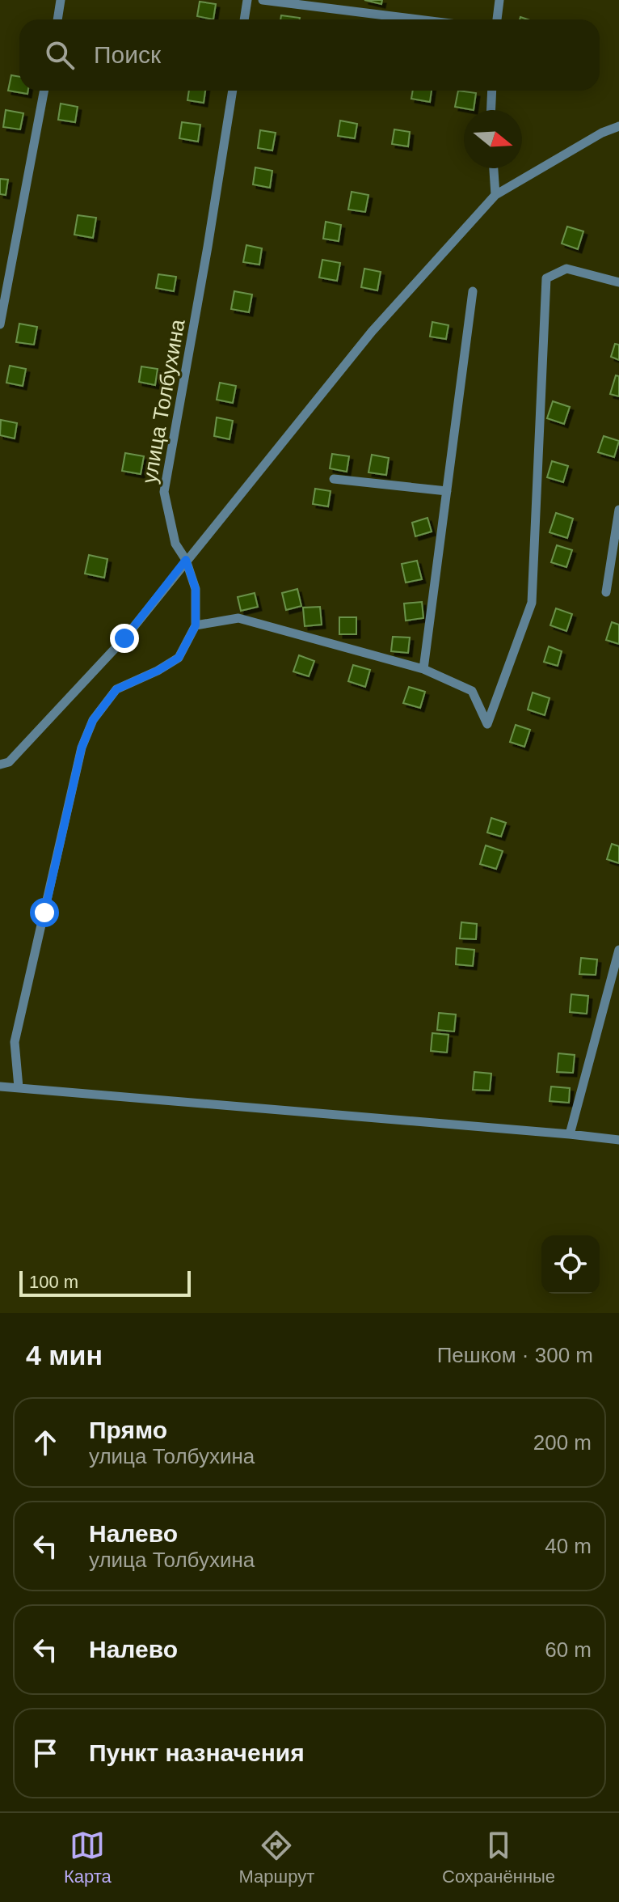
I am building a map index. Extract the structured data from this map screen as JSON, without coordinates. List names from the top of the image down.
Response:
{
  "streets": {
    "street": ["улица Толбухина"]
  },
  "scale_bar": "100 m",
  "north": "right",
  "page": {
    "search": "Поиск",
    "scale": "100 m",
    "heading": ["4 мин", "Пешком · 300 m"],
    "list": [
      ["Прямо", "улица Толбухина", "200 m"],
      ["Налево", "улица Толбухина", "40 m"],
      ["Налево", "60 m"],
      "Пункт назначения"
    ],
    "nav": ["Карта", "Маршрут", "Сохранённые"]
  }
}
